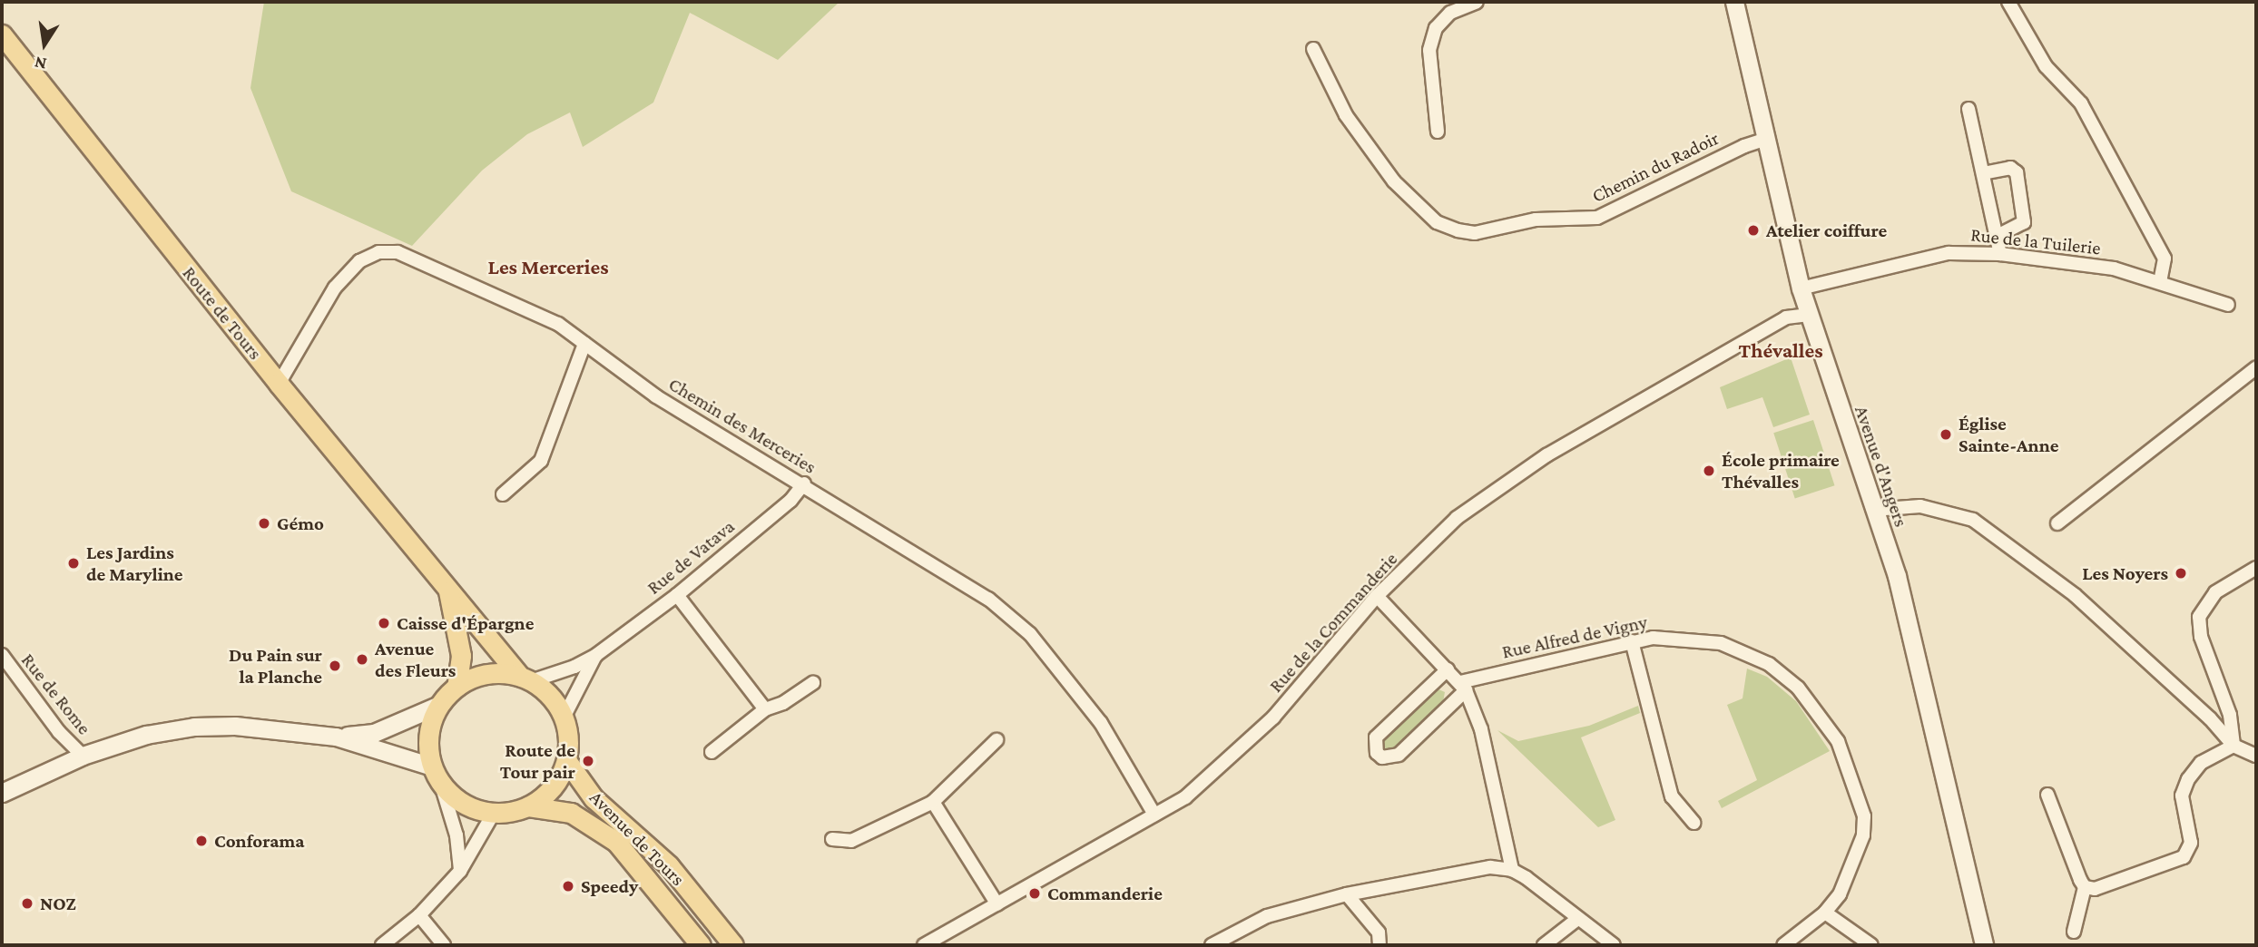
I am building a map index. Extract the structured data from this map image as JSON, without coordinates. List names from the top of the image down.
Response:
{
  "streets": {
    "main road": ["Route de Tours", "Avenue de Tours"],
    "street": [
      "Chemin du Radoir",
      "Rue de la Tuilerie",
      "Chemin des Merceries",
      "Avenue d'Angers",
      "Rue de Vatava",
      "Rue de la Commanderie",
      "Rue Alfred de Vigny",
      "Rue de Rome"
    ]
  },
  "crossings": [
    ["Chemin du Radoir", "Avenue d'Angers"],
    ["Rue de la Tuilerie", "Avenue d'Angers"],
    ["Route de Tours", "Chemin des Merceries"],
    ["Route de Tours", "Rue de Vatava"],
    ["Route de Tours", "Avenue de Tours"],
    ["Chemin des Merceries", "Rue de Vatava"],
    ["Chemin des Merceries", "Rue de la Commanderie"],
    ["Avenue d'Angers", "Rue de la Commanderie"],
    ["Rue de Vatava", "Avenue de Tours"]
  ],
  "districts": ["Les Merceries", "Thévalles"],
  "places": [
    "Atelier coiffure",
    "Église Sainte-Anne",
    "École primaire Thévalles",
    "Gémo",
    "Les Jardins de Maryline",
    "Les Noyers",
    "Caisse d'Épargne",
    "Avenue des Fleurs",
    "Du Pain sur la Planche",
    "Route de Tour pair",
    "Conforama",
    "Speedy",
    "Commanderie",
    "NOZ"
  ],
  "north": "bottom"
}
